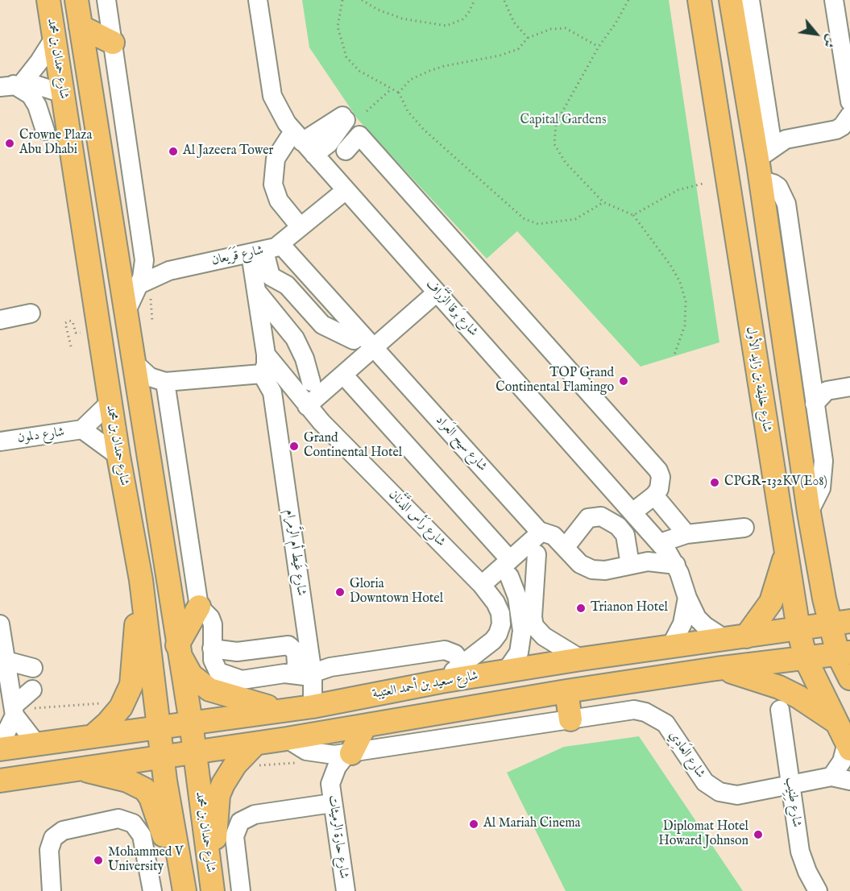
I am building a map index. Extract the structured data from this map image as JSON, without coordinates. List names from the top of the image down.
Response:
{
  "streets": {
    "main road": ["شارع حمدان بن محمد", "شارع خليفة بن زايد الأول", "شارع سعيد بن أحمد العتيبة"],
    "street": [
      "شارع قَرَيعان",
      "شارع بَرقا الزَّرَّاف",
      "شارع دلمون",
      "شارع سيح العَراد",
      "شارع رَأس الدَّنَّان",
      "شارع غَيط أم الرَّمرام",
      "شارع العَادِي",
      "شارع طِنِيب",
      "شارع حارة الرميثات"
    ]
  },
  "crossings": [
    ["شارع حمدان بن محمد", "شارع دلمون"],
    ["شارع حمدان بن محمد", "شارع سعيد بن أحمد العتيبة"],
    ["شارع قَرَيعان", "شارع بَرقا الزَّرَّاف"],
    ["شارع قَرَيعان", "شارع سيح العَراد"],
    ["شارع بَرقا الزَّرَّاف", "شارع سيح العَراد"],
    ["شارع بَرقا الزَّرَّاف", "شارع سعيد بن أحمد العتيبة"],
    ["شارع خليفة بن زايد الأول", "شارع سعيد بن أحمد العتيبة"],
    ["شارع رَأس الدَّنَّان", "شارع سعيد بن أحمد العتيبة"],
    ["شارع غَيط أم الرَّمرام", "شارع سعيد بن أحمد العتيبة"],
    ["شارع العَادِي", "شارع طِنِيب"],
    ["شارع العَادِي", "شارع حارة الرميثات"]
  ],
  "parks": ["Capital Gardens"],
  "places": [
    "Crowne Plaza Abu Dhabi",
    "Al Jazeera Tower",
    "TOP Grand Continental Flamingo",
    "Grand Continental Hotel",
    "CPGR-132KV(E08)",
    "Gloria Downtown Hotel",
    "Trianon Hotel",
    "Al Mariah Cinema",
    "Diplomat Hotel Howard Johnson",
    "Mohammed V University"
  ],
  "north": "bottom right"
}
